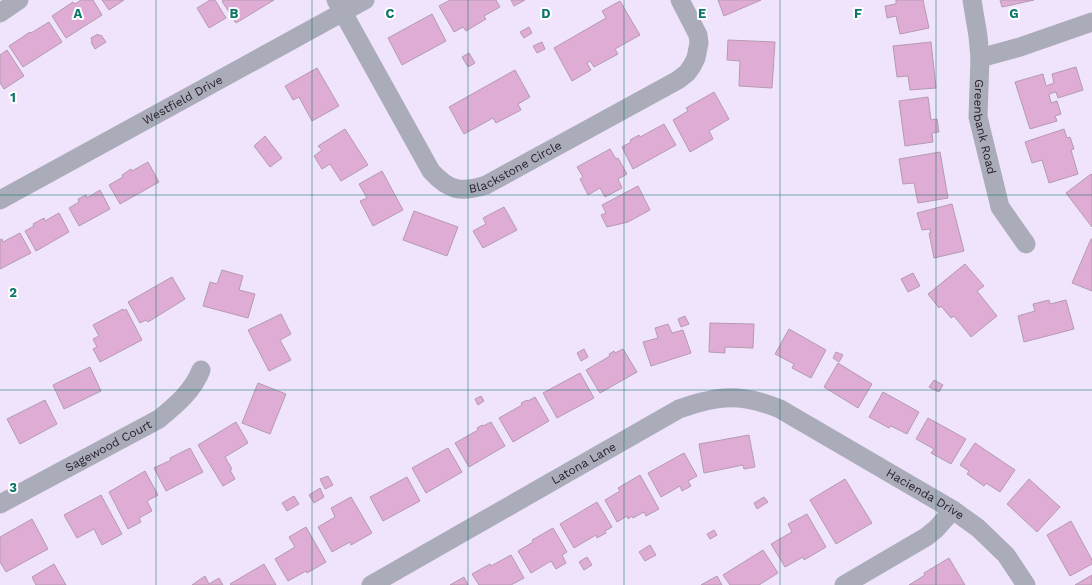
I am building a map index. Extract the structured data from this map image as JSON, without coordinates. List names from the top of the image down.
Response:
{
  "streets": {
    "street": [
      "Westfield Drive",
      "Greenbank Road",
      "Blackstone Circle",
      "Sagewood Court",
      "Latona Lane",
      "Hacienda Drive"
    ]
  },
  "crossings": [
    ["Westfield Drive", "Blackstone Circle"],
    ["Latona Lane", "Hacienda Drive"]
  ],
  "grid": {
    "columns": [
      "A",
      "B",
      "C",
      "D",
      "E",
      "F",
      "G"
    ],
    "rows": ["1", "2", "3"]
  }
}
